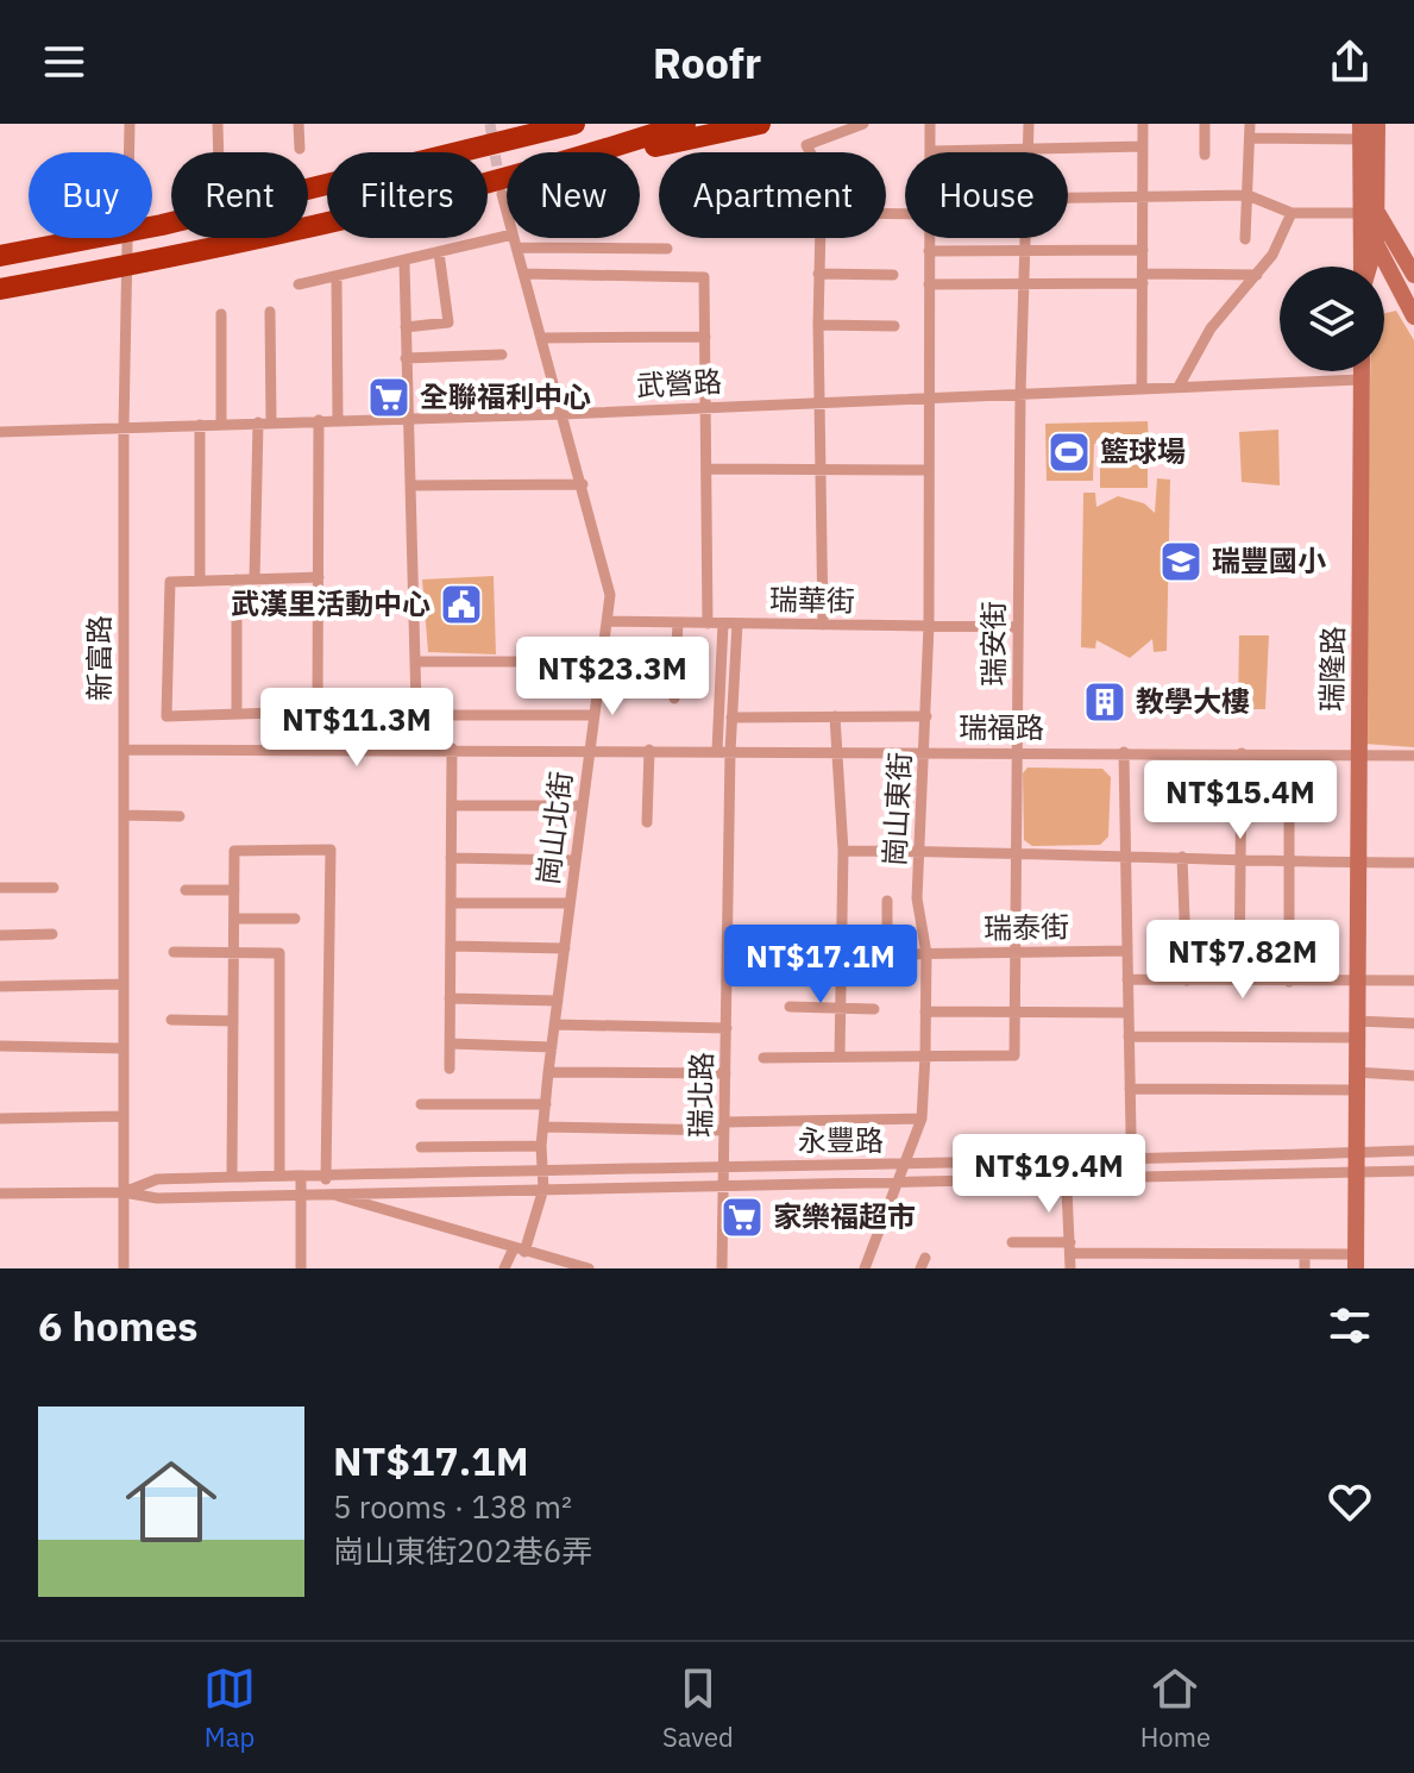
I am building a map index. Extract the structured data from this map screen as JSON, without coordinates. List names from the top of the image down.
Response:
{
  "streets": {
    "street": [
      "武營路",
      "瑞華街",
      "瑞安街",
      "新富路",
      "瑞隆路",
      "瑞福路",
      "崗山東街",
      "崗山北街",
      "瑞泰街",
      "瑞北路",
      "永豐路"
    ]
  },
  "crossings": [
    ["武營路", "瑞安街"],
    ["武營路", "新富路"],
    ["武營路", "瑞隆路"],
    ["武營路", "崗山東街"],
    ["武營路", "崗山北街"],
    ["瑞華街", "瑞安街"],
    ["瑞華街", "崗山東街"],
    ["瑞華街", "崗山北街"],
    ["瑞安街", "瑞福路"],
    ["瑞安街", "崗山東街"],
    ["瑞安街", "瑞泰街"],
    ["新富路", "瑞福路"],
    ["新富路", "永豐路"],
    ["瑞隆路", "瑞福路"],
    ["瑞隆路", "永豐路"],
    ["瑞福路", "崗山東街"],
    ["瑞福路", "崗山北街"],
    ["瑞福路", "瑞北路"],
    ["崗山東街", "瑞泰街"],
    ["崗山東街", "永豐路"],
    ["崗山北街", "永豐路"],
    ["瑞泰街", "瑞北路"],
    ["瑞北路", "永豐路"]
  ],
  "places": {
    "supermarket": ["全聯福利中心", "家樂福超市"],
    "sports": ["籃球場"],
    "school or university": ["瑞豐國小"],
    "public building": ["武漢里活動中心"],
    "building": ["教學大樓"]
  },
  "page": {
    "header": "Roofr",
    "chip": [
      "Buy",
      "Rent",
      "Filters",
      "New",
      "Apartment",
      "House"
    ],
    "price": [
      "NT$23.3M",
      "NT$11.3M",
      "NT$15.4M",
      "NT$7.82M",
      "NT$17.1M",
      "NT$19.4M"
    ],
    "heading": "6 homes",
    "list": [
      {
        "name": "NT$17.1M",
        "note": "5 rooms · 138 m² · 崗山東街202巷6弄"
      }
    ],
    "tabs": ["Map", "Saved", "Home"]
  }
}
